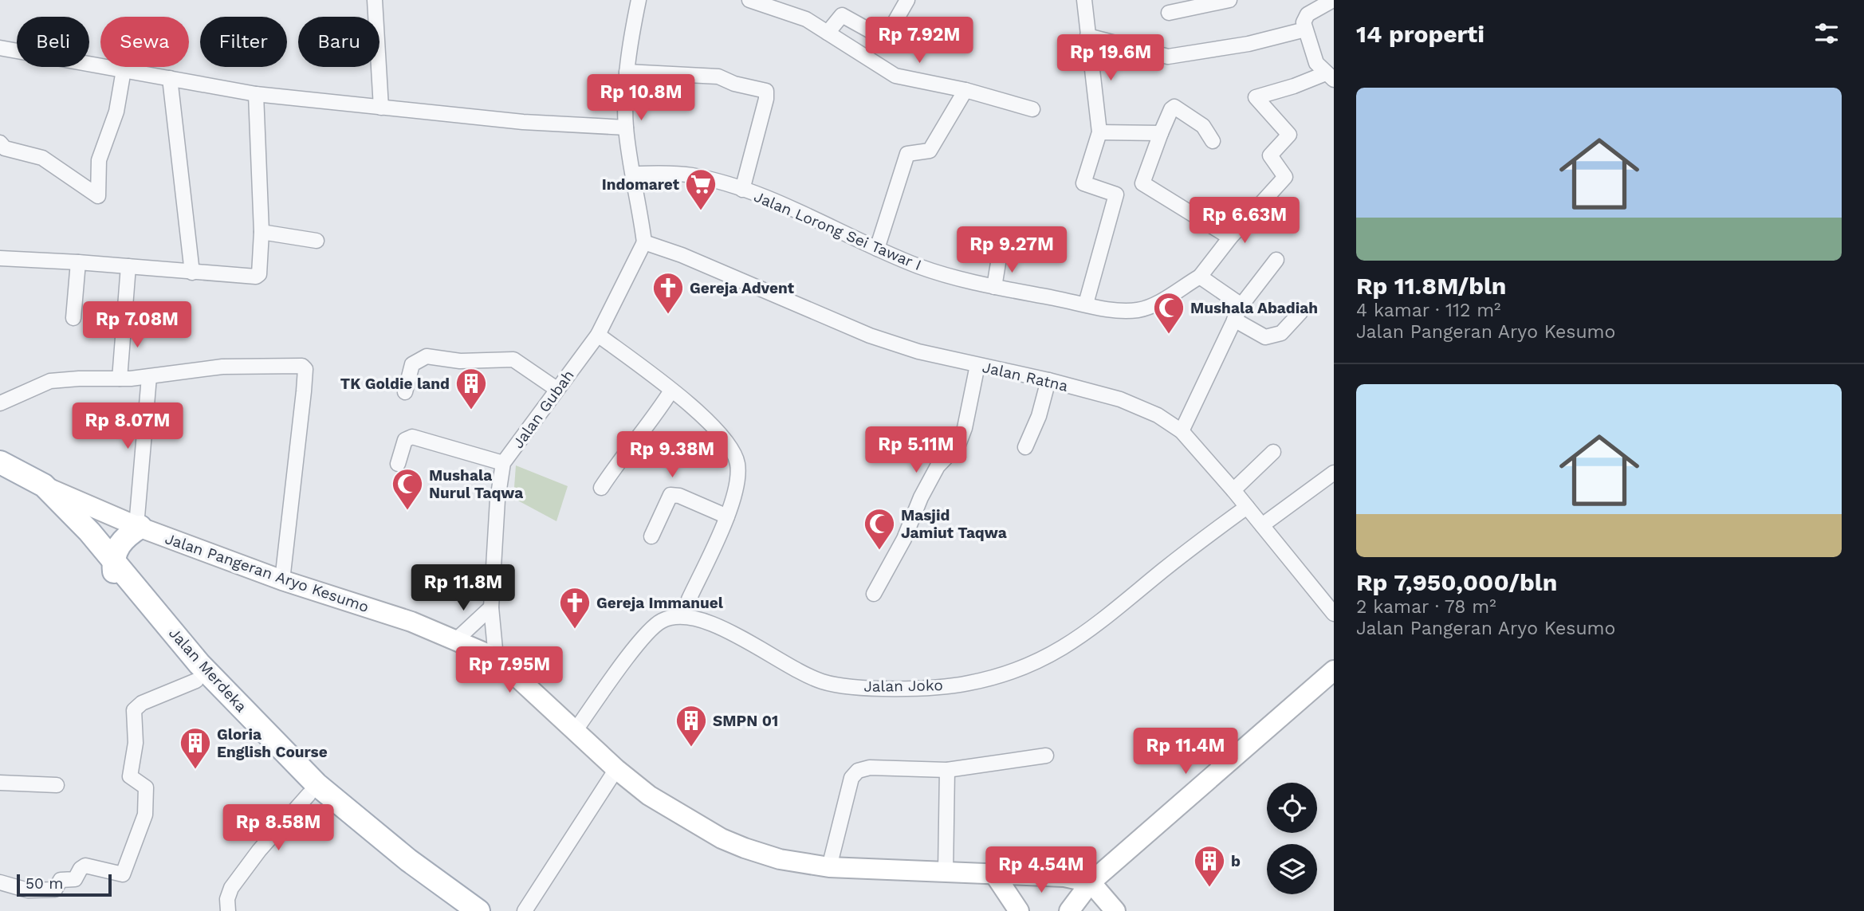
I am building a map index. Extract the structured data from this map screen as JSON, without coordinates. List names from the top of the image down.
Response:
{
  "streets": {
    "main road": ["Jalan Merdeka"],
    "street": [
      "Jalan Lorong Sei Tawar I",
      "Jalan Ratna",
      "Jalan Gubah",
      "Jalan Pangeran Aryo Kesumo",
      "Jalan Joko"
    ]
  },
  "crossings": [
    ["Jalan Ratna", "Jalan Gubah"],
    ["Jalan Ratna", "Jalan Joko"],
    ["Jalan Gubah", "Jalan Pangeran Aryo Kesumo"],
    ["Jalan Pangeran Aryo Kesumo", "Jalan Merdeka"],
    ["Jalan Pangeran Aryo Kesumo", "Jalan Joko"]
  ],
  "places": {
    "supermarket": ["Indomaret"],
    "church": ["Gereja Advent", "Gereja Immanuel"],
    "mosque": ["Mushala Abadiah", "Mushala Nurul Taqwa", "Masjid Jamiut Taqwa"],
    "building": [
      "TK Goldie land",
      "SMPN 01",
      "Gloria English Course",
      "b"
    ]
  },
  "scale_bar": "50 m",
  "page": {
    "heading": "14 properti",
    "price": [
      "Rp 7.92M",
      "Rp 19.6M",
      "Rp 10.8M",
      "Rp 6.63M",
      "Rp 9.27M",
      "Rp 7.08M",
      "Rp 8.07M",
      "Rp 5.11M",
      "Rp 9.38M",
      "Rp 11.8M",
      "Rp 7.95M",
      "Rp 11.4M",
      "Rp 8.58M",
      "Rp 4.54M"
    ],
    "chip": [
      "Beli",
      "Sewa",
      "Filter",
      "Baru"
    ],
    "list": [
      {
        "name": "Rp 11.8M/bln",
        "note": "4 kamar · 112 m² · Jalan Pangeran Aryo Kesumo"
      },
      {
        "name": "Rp 7,950,000/bln",
        "note": "2 kamar · 78 m² · Jalan Pangeran Aryo Kesumo"
      }
    ],
    "scale": "50 m"
  }
}
